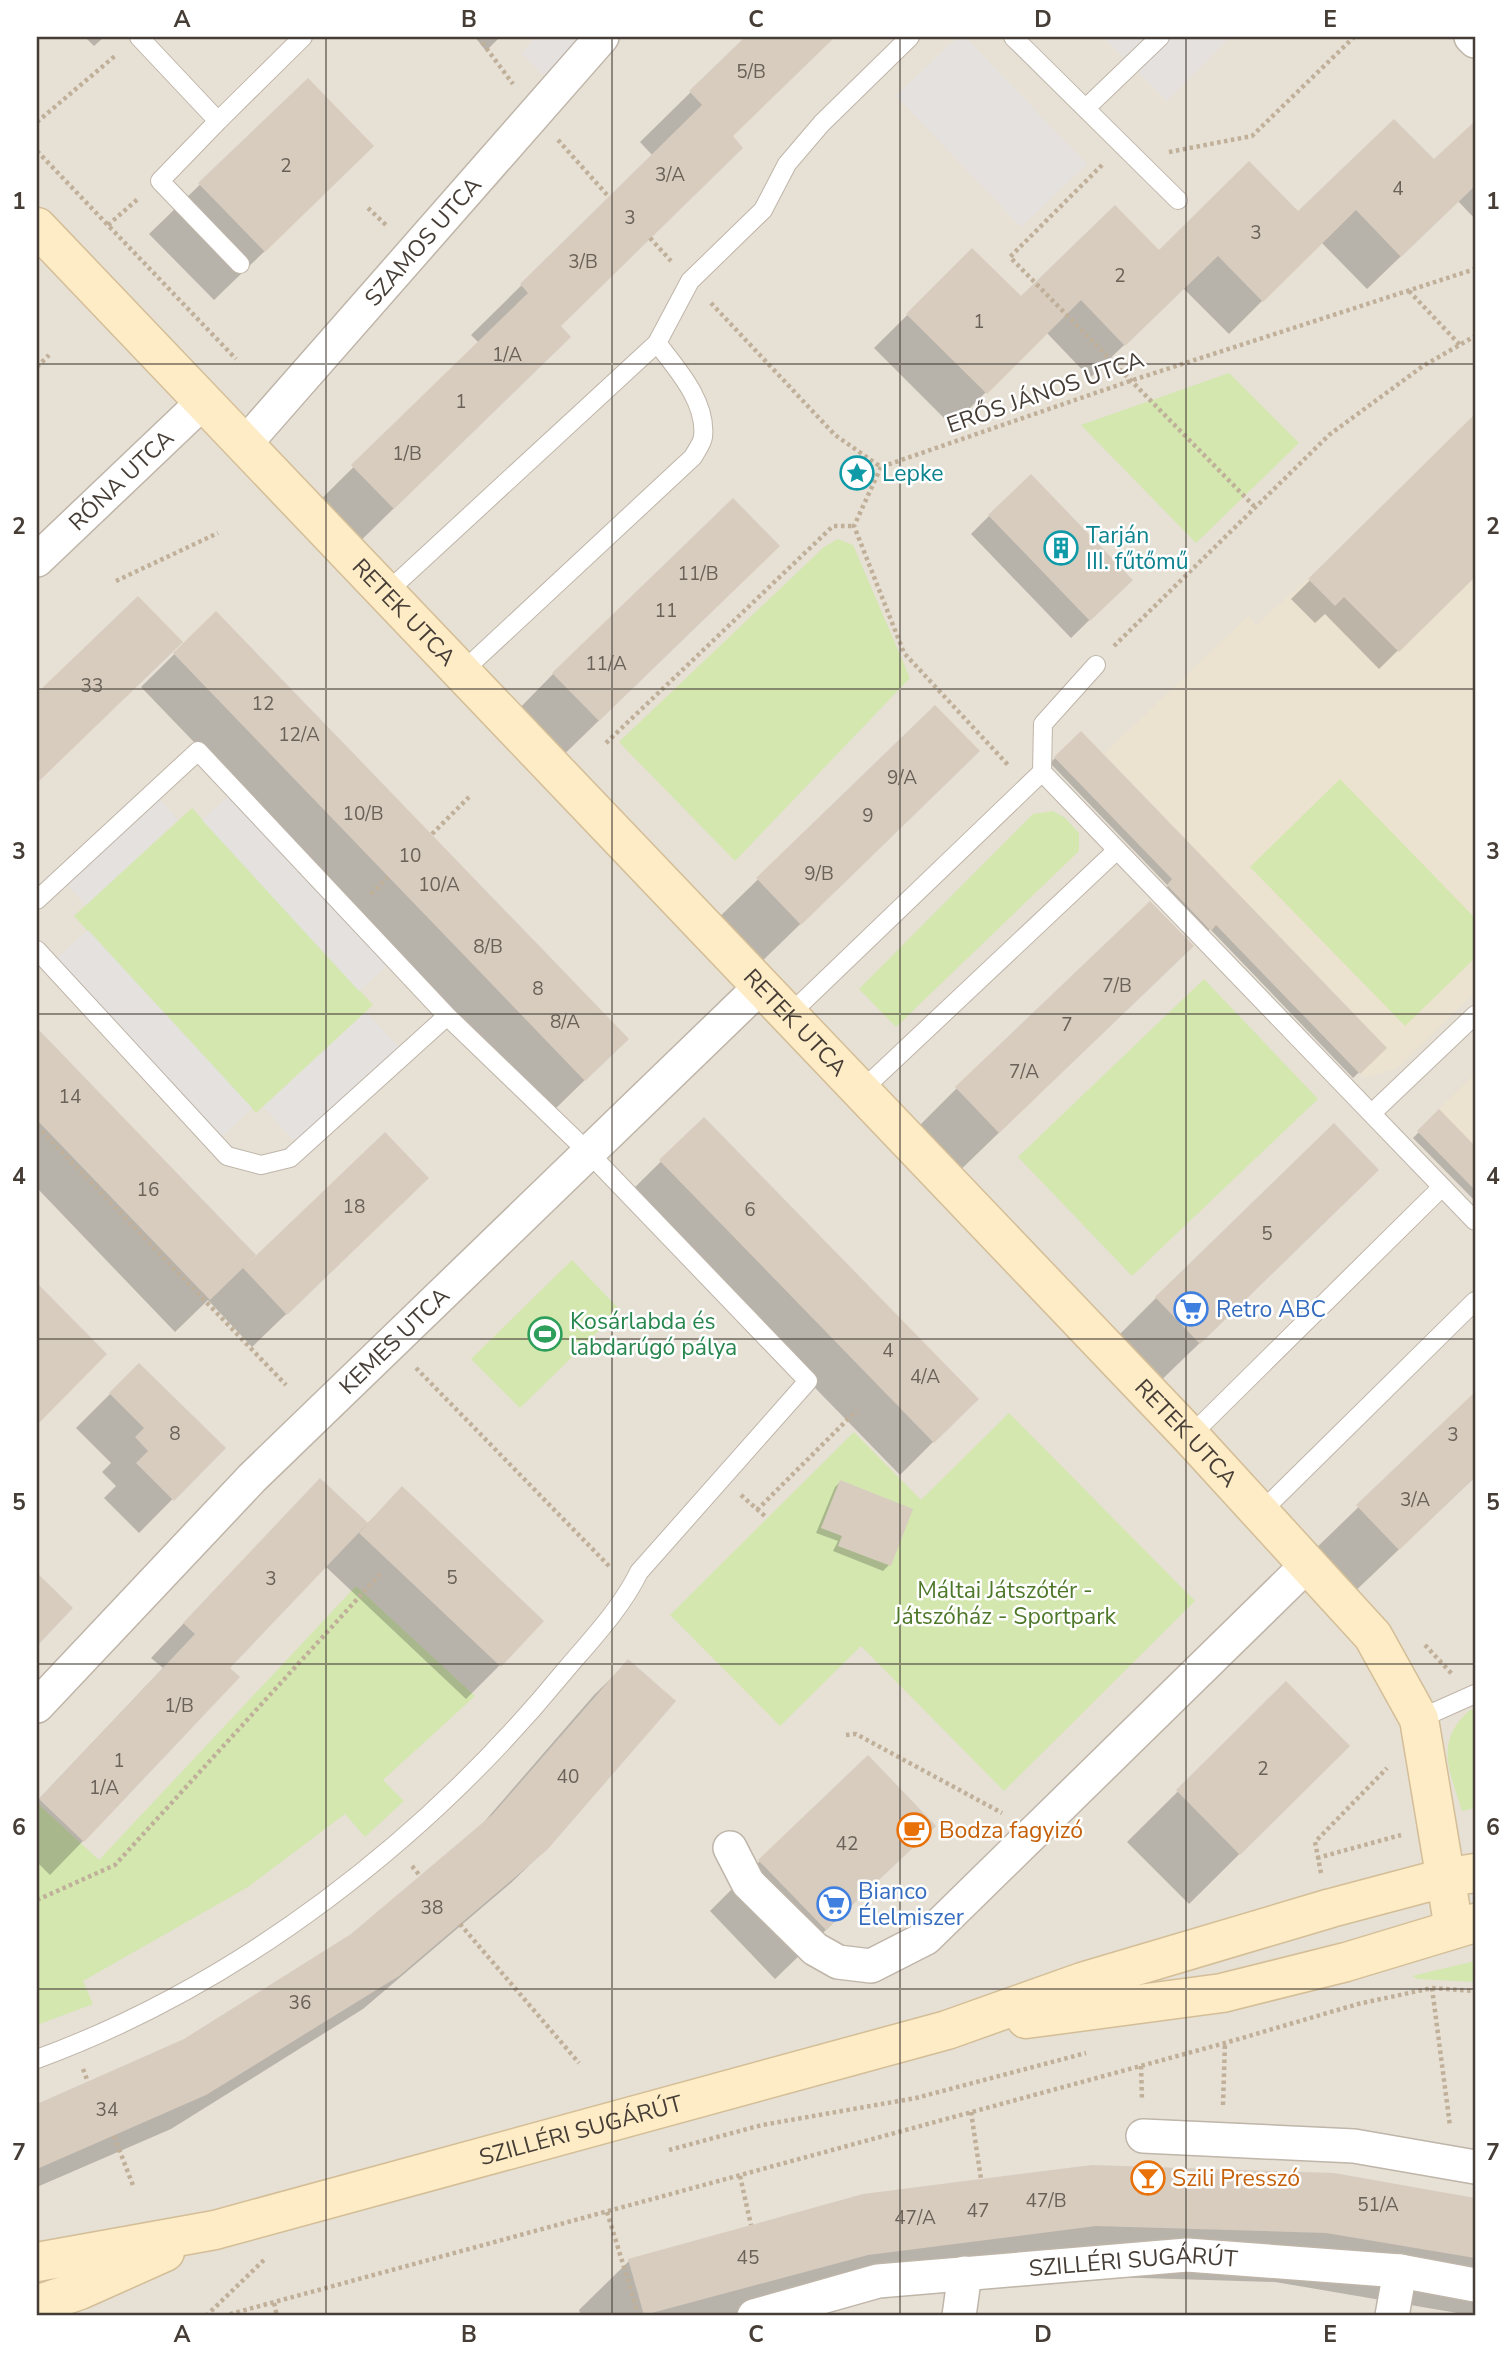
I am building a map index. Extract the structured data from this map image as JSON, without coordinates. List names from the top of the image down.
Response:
{
  "streets": {
    "street": [
      "SZAMOS UTCA",
      "RÓNA UTCA",
      "RETEK UTCA",
      "KEMES UTCA",
      "SZILLÉRI SUGÁRÚT"
    ],
    "path": ["ERŐS JÁNOS UTCA"]
  },
  "crossings": [
    ["SZAMOS UTCA", "RETEK UTCA"],
    ["RÓNA UTCA", "RETEK UTCA"],
    ["RETEK UTCA", "KEMES UTCA"],
    ["RETEK UTCA", "SZILLÉRI SUGÁRÚT"]
  ],
  "parks": ["Máltai Játszótér - Játszóház - Sportpark"],
  "places": {
    "place": ["Lepke"],
    "building": ["Tarján III. fűtőmű"],
    "supermarket": ["Retro ABC", "Bianco Élelmiszer"],
    "sports": ["Kosárlabda és labdarúgó pálya"],
    "cafe": ["Bodza fagyizó"],
    "bar": ["Szili Presszó"]
  },
  "house_numbers": [
    "5/B",
    "2",
    "3/A",
    "4",
    "3",
    "3",
    "3/B",
    "2",
    "1",
    "1/A",
    "1",
    "1/B",
    "11/B",
    "11",
    "11/A",
    "33",
    "12",
    "12/A",
    "9/A",
    "10/B",
    "9",
    "10",
    "9/B",
    "10/A",
    "8/B",
    "7/B",
    "8",
    "8/A",
    "7",
    "7/A",
    "14",
    "16",
    "18",
    "6",
    "5",
    "4",
    "4/A",
    "8",
    "3",
    "3/A",
    "5",
    "3",
    "1/B",
    "1",
    "2",
    "40",
    "1/A",
    "42",
    "38",
    "36",
    "34",
    "47/B",
    "51/A",
    "47",
    "47/A",
    "45"
  ],
  "grid": {
    "columns": [
      "A",
      "B",
      "C",
      "D",
      "E"
    ],
    "rows": [
      "1",
      "2",
      "3",
      "4",
      "5",
      "6",
      "7"
    ]
  }
}
